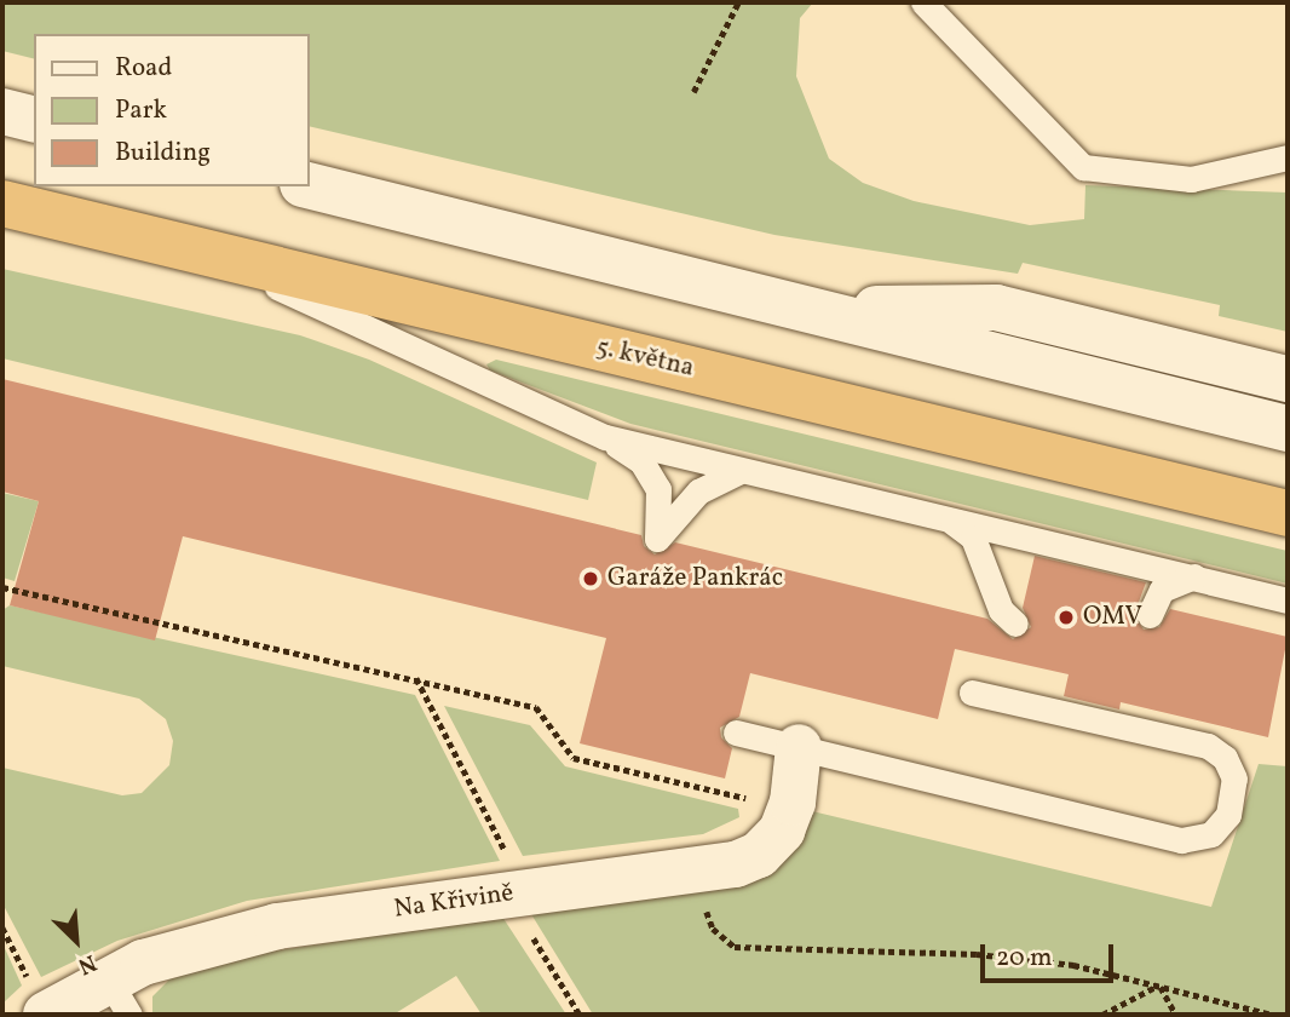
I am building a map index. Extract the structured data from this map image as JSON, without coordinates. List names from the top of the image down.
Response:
{
  "streets": {
    "highway": ["5. května"],
    "main road": ["Na Křivině"]
  },
  "places": ["Garáže Pankrác", "OMV"],
  "legend": ["Road", "Park", "Building"],
  "scale_bar": "20 m",
  "north": "bottom right"
}
